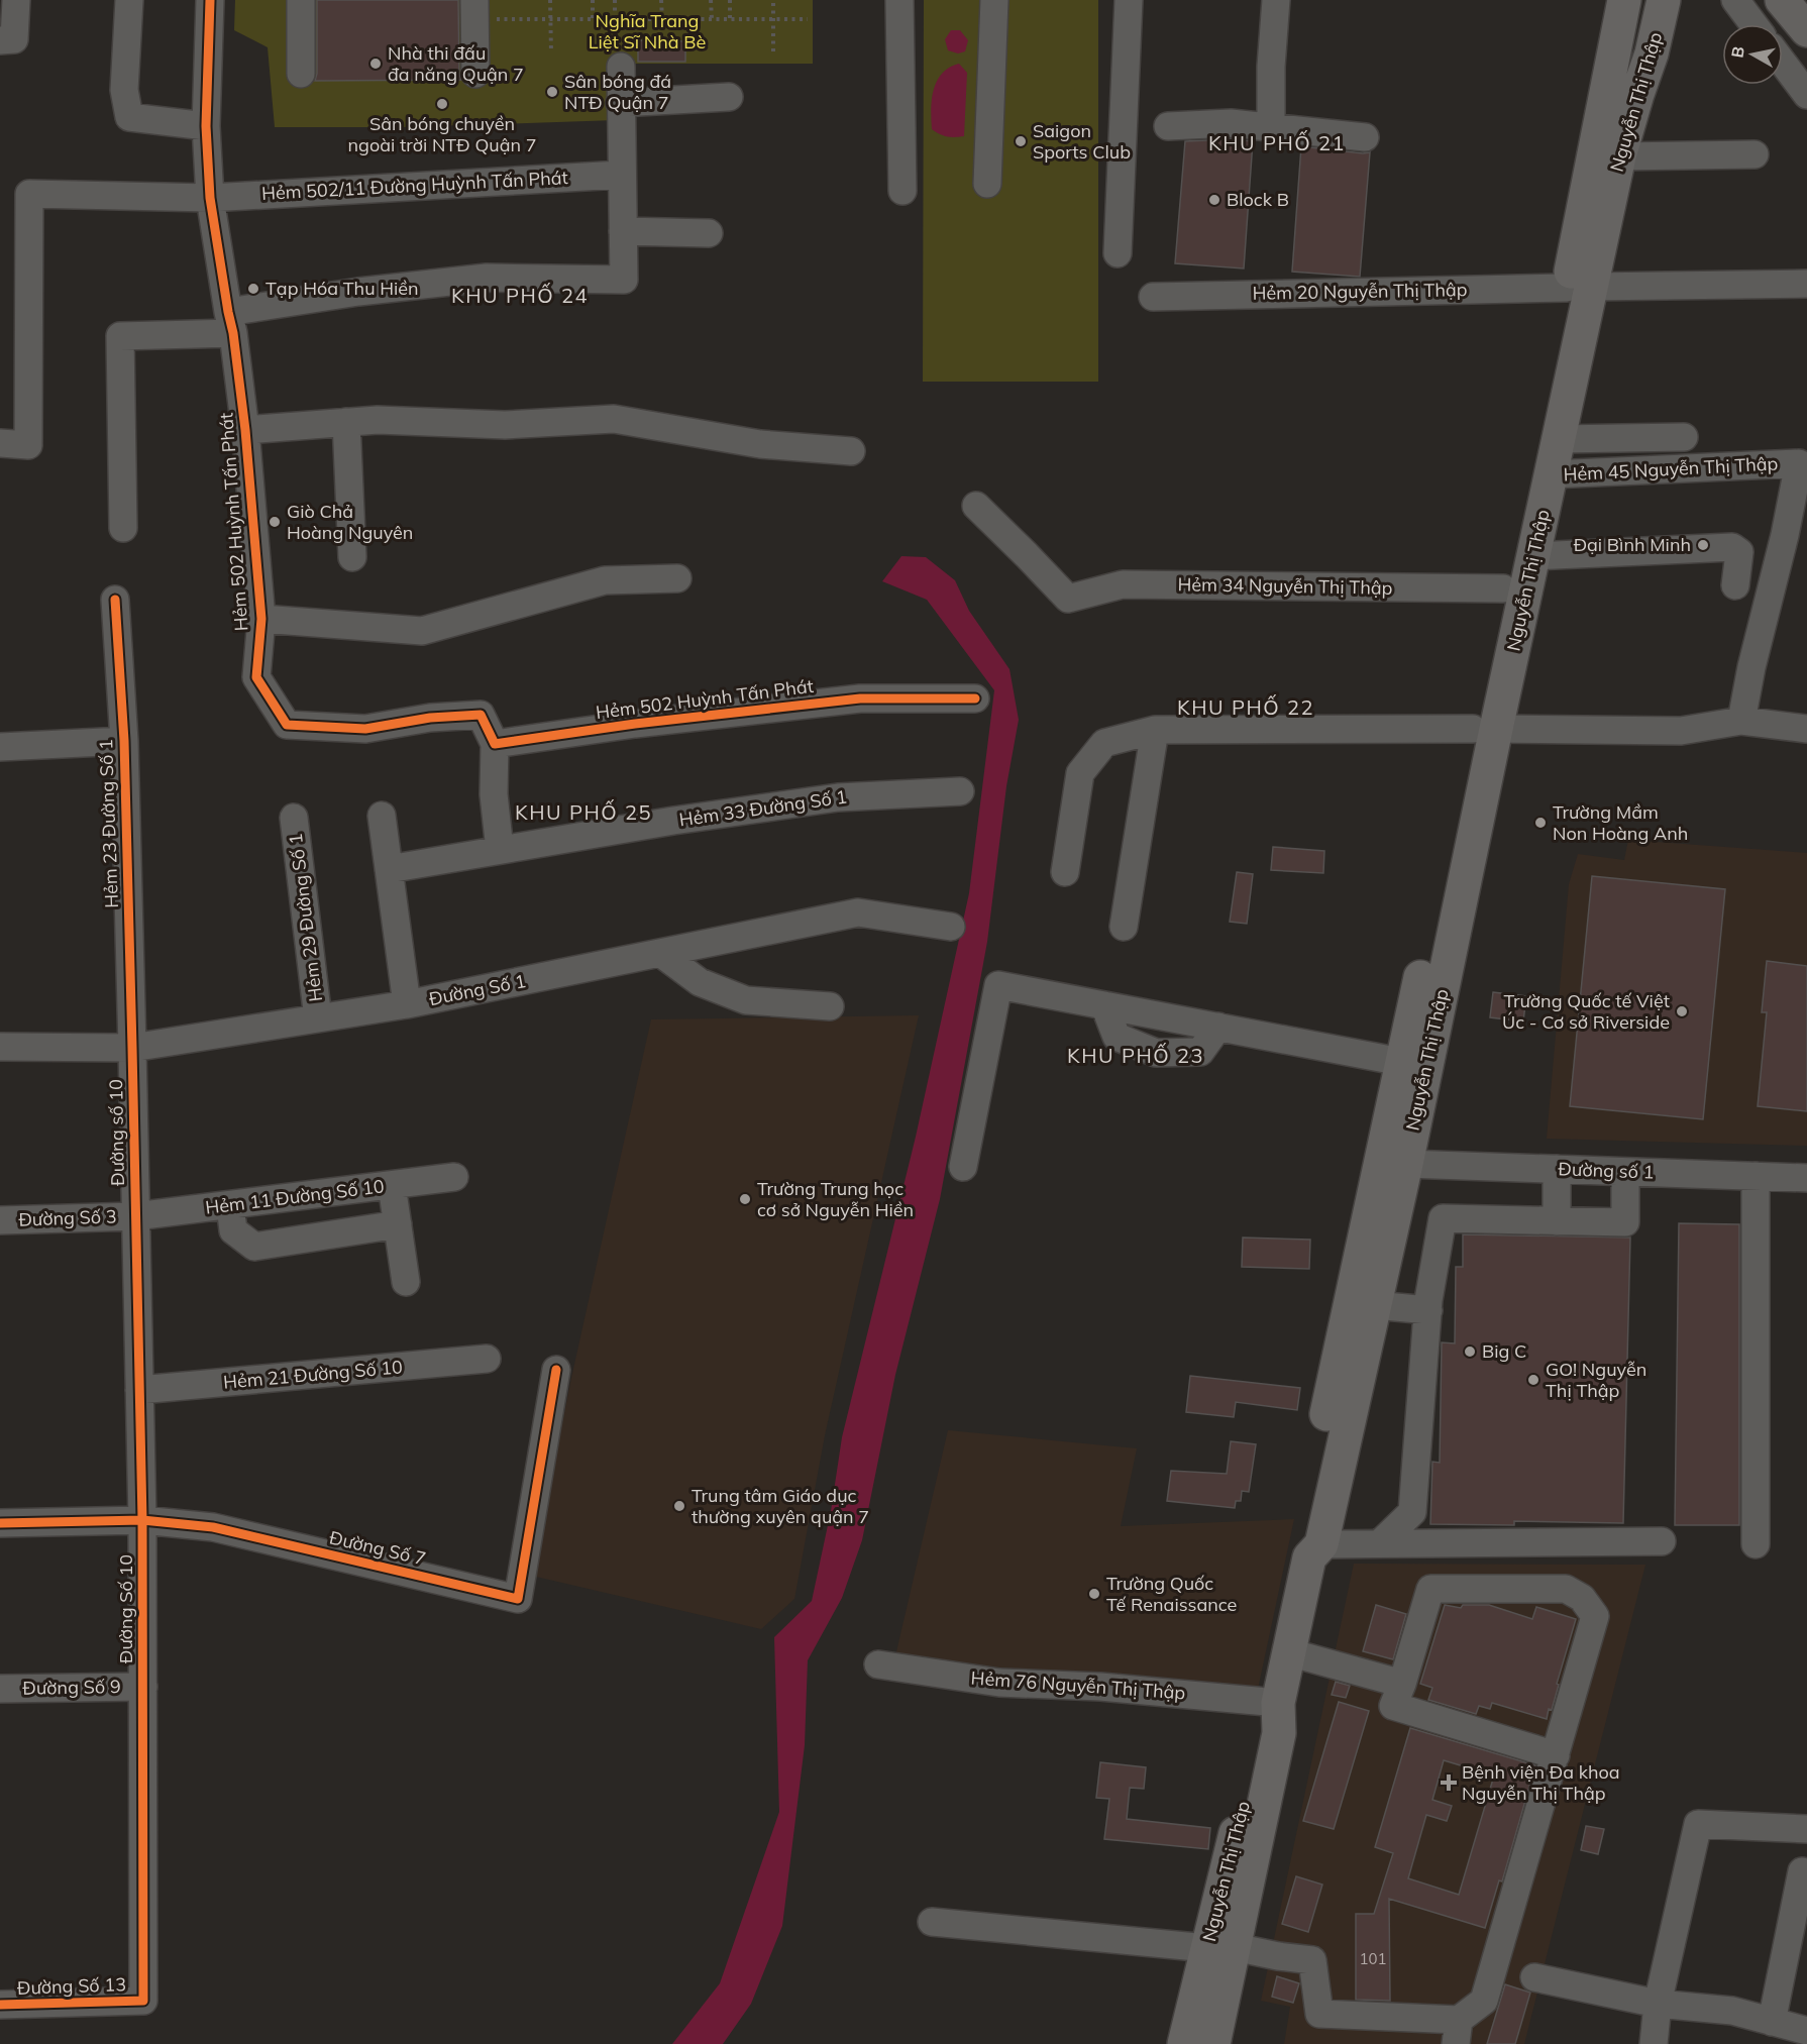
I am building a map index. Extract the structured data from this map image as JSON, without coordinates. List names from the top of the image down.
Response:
{
  "streets": {
    "main road": ["Nguyễn Thị Thập"],
    "street": [
      "Hẻm 502/11 Đường Huỳnh Tấn Phát",
      "Hẻm 20 Nguyễn Thị Thập",
      "Hẻm 45 Nguyễn Thị Thập",
      "Hẻm 502 Huỳnh Tấn Phát",
      "Hẻm 34 Nguyễn Thị Thập",
      "Hẻm 33 Đường Số 1",
      "Hẻm 23 Đường Số 1",
      "Hẻm 29 Đường Số 1",
      "Đường Số 1",
      "Đường số 10",
      "Đường số 1",
      "Hẻm 11 Đường Số 10",
      "Đường Số 3",
      "Hẻm 21 Đường Số 10",
      "Đường Số 7",
      "Đường Số 10",
      "Hẻm 76 Nguyễn Thị Thập",
      "Đường Số 9",
      "Đường Số 13"
    ]
  },
  "crossings": [
    ["Nguyễn Thị Thập", "Hẻm 20 Nguyễn Thị Thập"],
    ["Nguyễn Thị Thập", "Hẻm 45 Nguyễn Thị Thập"],
    ["Nguyễn Thị Thập", "Hẻm 34 Nguyễn Thị Thập"],
    ["Nguyễn Thị Thập", "Đường số 1"],
    ["Nguyễn Thị Thập", "Hẻm 76 Nguyễn Thị Thập"],
    ["Hẻm 502/11 Đường Huỳnh Tấn Phát", "Hẻm 502 Huỳnh Tấn Phát"],
    ["Hẻm 23 Đường Số 1", "Đường Số 1"],
    ["Hẻm 23 Đường Số 1", "Đường số 10"],
    ["Hẻm 29 Đường Số 1", "Đường Số 1"],
    ["Đường Số 1", "Đường số 10"],
    ["Đường số 10", "Hẻm 11 Đường Số 10"],
    ["Đường số 10", "Đường Số 3"],
    ["Đường số 10", "Đường Số 10"],
    ["Hẻm 11 Đường Số 10", "Đường Số 3"],
    ["Hẻm 11 Đường Số 10", "Đường Số 10"],
    ["Đường Số 3", "Đường Số 10"],
    ["Hẻm 21 Đường Số 10", "Đường Số 10"],
    ["Đường Số 7", "Đường Số 10"],
    ["Đường Số 10", "Đường Số 9"],
    ["Đường Số 10", "Đường Số 13"]
  ],
  "districts": [
    "KHU PHỐ 21",
    "KHU PHỐ 24",
    "KHU PHỐ 22",
    "KHU PHỐ 25",
    "KHU PHỐ 23"
  ],
  "parks": ["Nghĩa Trang Liệt Sĩ Nhà Bè"],
  "places": {
    "other": [
      "Nhà thi đấu đa năng Quận 7",
      "Sân bóng đá NTĐ Quận 7",
      "Sân bóng chuyền ngoài trời NTĐ Quận 7",
      "Saigon Sports Club",
      "Block B",
      "Tạp Hóa Thu Hiền",
      "Giò Chả Hoàng Nguyên",
      "Đại Bình Minh",
      "Trường Mầm Non Hoàng Anh",
      "Trường Quốc tế Việt Úc - Cơ sở Riverside",
      "Trường Trung học cơ sở Nguyễn Hiền",
      "Big C",
      "GO! Nguyễn Thị Thập",
      "Trung tâm Giáo dục thường xuyên quận 7",
      "Trường Quốc Tế Renaissance"
    ],
    "health": ["Bệnh viện Đa khoa Nguyễn Thị Thập"]
  },
  "house_numbers": ["101"],
  "north": "left"
}
